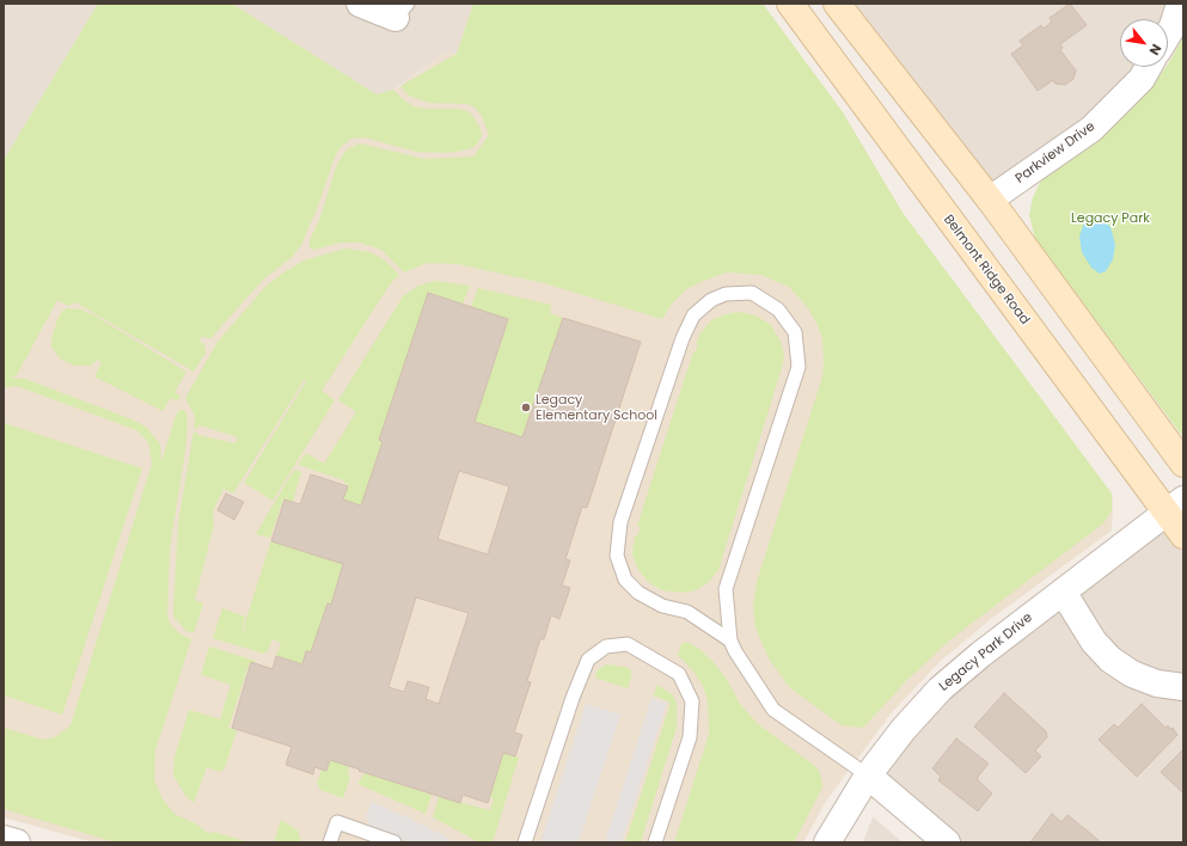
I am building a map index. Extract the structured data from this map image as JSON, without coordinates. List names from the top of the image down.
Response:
{
  "streets": {
    "main road": ["Belmont Ridge Road"],
    "street": ["Parkview Drive", "Legacy Park Drive"]
  },
  "crossings": [
    ["Belmont Ridge Road", "Legacy Park Drive"]
  ],
  "parks": ["Legacy Park"],
  "places": ["Legacy Elementary School"],
  "north": "bottom right"
}
